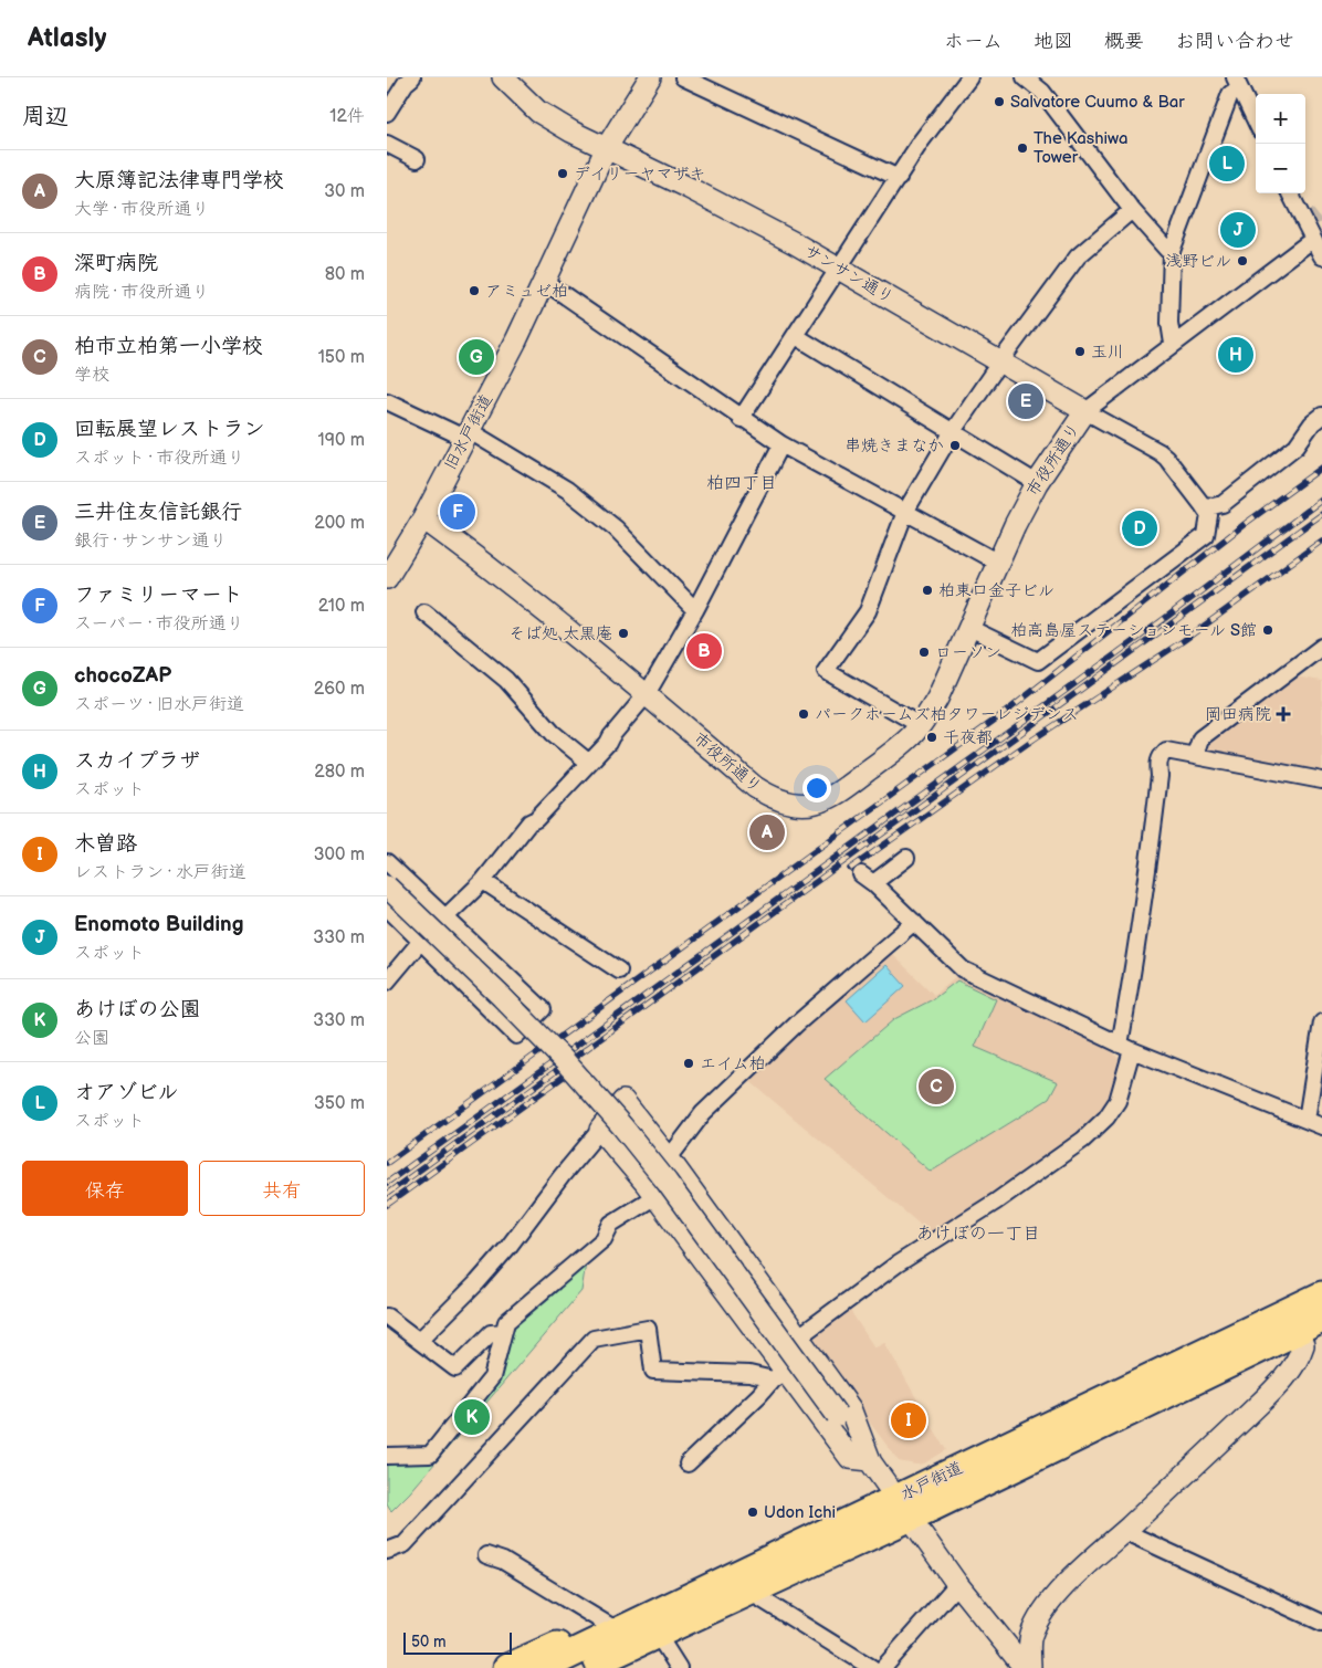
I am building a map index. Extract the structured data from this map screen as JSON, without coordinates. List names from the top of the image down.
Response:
{
  "streets": {
    "highway": ["水戸街道"],
    "street": ["サンサン通り", "旧水戸街道", "市役所通り"]
  },
  "crossings": [
    ["サンサン通り", "旧水戸街道"],
    ["サンサン通り", "市役所通り"],
    ["旧水戸街道", "市役所通り"]
  ],
  "districts": ["柏四丁目", "あけぼの一丁目"],
  "places": {
    "other": [
      "Salvatore Cuumo & Bar",
      "The Kashiwa Tower",
      "デイリーヤマザキ",
      "浅野ビル",
      "アミュゼ柏",
      "玉川",
      "串焼きまなか",
      "柏東口金子ビル",
      "柏高島屋ステーションモール S館",
      "そば処 太黒庵",
      "ローソン",
      "パークホームズ柏タワーレジデンス",
      "千夜都",
      "エイム柏",
      "Udon Ichi"
    ],
    "health": ["岡田病院"]
  },
  "scale_bar": "50 m",
  "page": {
    "header": "Atlasly",
    "nav": [
      "ホーム",
      "地図",
      "概要",
      "お問い合わせ"
    ],
    "heading": ["周辺", "12件"],
    "map_buttons": ["+", "−"],
    "pins": [
      "L",
      "J",
      "H",
      "G",
      "E",
      "F",
      "D",
      "B",
      "A",
      "C",
      "K",
      "I"
    ],
    "list": [
      {
        "mark": "A",
        "name": "大原簿記法律専門学校",
        "note": "大学 · 市役所通り",
        "value": "30 m"
      },
      {
        "mark": "B",
        "name": "深町病院",
        "note": "病院 · 市役所通り",
        "value": "80 m"
      },
      {
        "mark": "C",
        "name": "柏市立柏第一小学校",
        "note": "学校",
        "value": "150 m"
      },
      {
        "mark": "D",
        "name": "回転展望レストラン",
        "note": "スポット · 市役所通り",
        "value": "190 m"
      },
      {
        "mark": "E",
        "name": "三井住友信託銀行",
        "note": "銀行 · サンサン通り",
        "value": "200 m"
      },
      {
        "mark": "F",
        "name": "ファミリーマート",
        "note": "スーパー · 市役所通り",
        "value": "210 m"
      },
      {
        "mark": "G",
        "name": "chocoZAP",
        "note": "スポーツ · 旧水戸街道",
        "value": "260 m"
      },
      {
        "mark": "H",
        "name": "スカイプラザ",
        "note": "スポット",
        "value": "280 m"
      },
      {
        "mark": "I",
        "name": "木曽路",
        "note": "レストラン · 水戸街道",
        "value": "300 m"
      },
      {
        "mark": "J",
        "name": "Enomoto Building",
        "note": "スポット",
        "value": "330 m"
      },
      {
        "mark": "K",
        "name": "あけぼの公園",
        "note": "公園",
        "value": "330 m"
      },
      {
        "mark": "L",
        "name": "オアゾビル",
        "note": "スポット",
        "value": "350 m"
      }
    ],
    "buttons": ["保存", "共有"],
    "scale": "50 m"
  }
}
